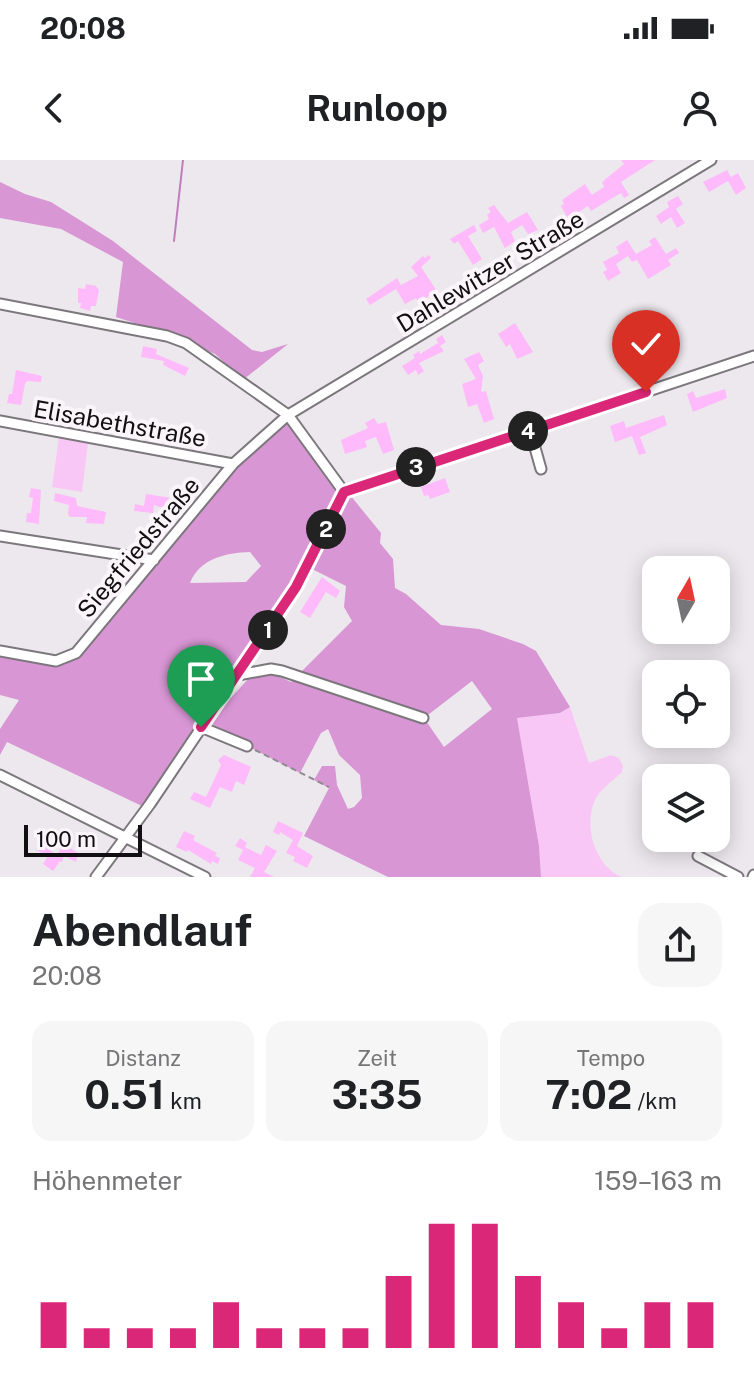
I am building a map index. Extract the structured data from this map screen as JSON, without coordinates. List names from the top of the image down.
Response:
{
  "streets": {
    "street": ["Dahlewitzer Straße", "Elisabethstraße", "Siegfriedstraße"]
  },
  "crossings": [
    ["Dahlewitzer Straße", "Siegfriedstraße"],
    ["Elisabethstraße", "Siegfriedstraße"]
  ],
  "scale_bar": "100 m",
  "north": "top",
  "page": {
    "status": "20:08",
    "header": "Runloop",
    "pins": [
      "4",
      "3",
      "2",
      "1"
    ],
    "scale": "100 m",
    "heading": ["Abendlauf", "20:08"],
    "stats": [
      ["Distanz", "0.51 km"],
      ["Zeit", "3:35"],
      ["Tempo", "7:02 /km"]
    ],
    "chart": ["Höhenmeter", "159–163 m"]
  }
}
